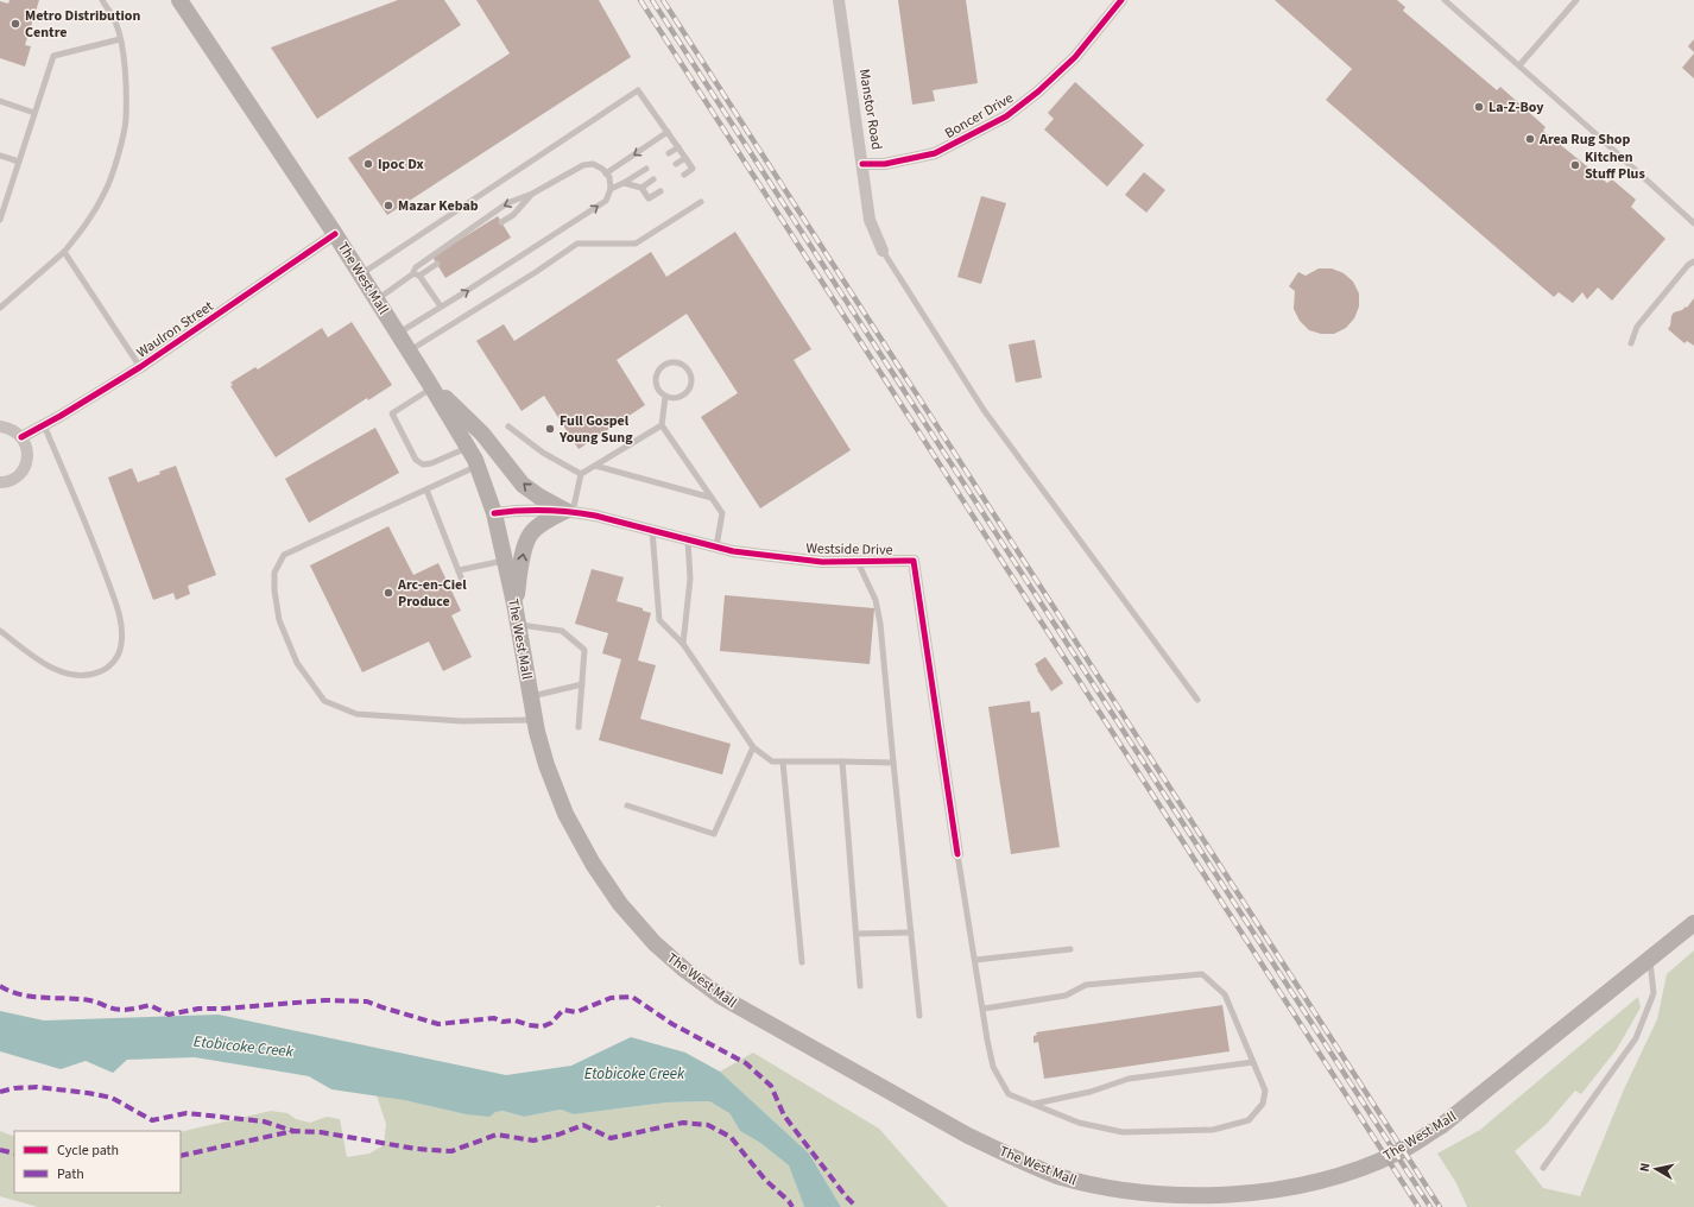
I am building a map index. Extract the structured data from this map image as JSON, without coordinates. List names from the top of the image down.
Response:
{
  "streets": {
    "main road": ["The West Mall"],
    "street": [
      "Manstor Road",
      "Boncer Drive",
      "Waulron Street",
      "Westside Drive"
    ]
  },
  "crossings": [
    ["Manstor Road", "Boncer Drive"],
    ["The West Mall", "Waulron Street"],
    ["The West Mall", "Westside Drive"]
  ],
  "water": ["Etobicoke Creek"],
  "places": [
    "Metro Distribution Centre",
    "La-Z-Boy",
    "Area Rug Shop",
    "Ipoc Dx",
    "Kitchen Stuff Plus",
    "Mazar Kebab",
    "Full Gospel Young Sung",
    "Arc-en-Ciel Produce"
  ],
  "legend": ["Cycle path", "Path"],
  "north": "left"
}
